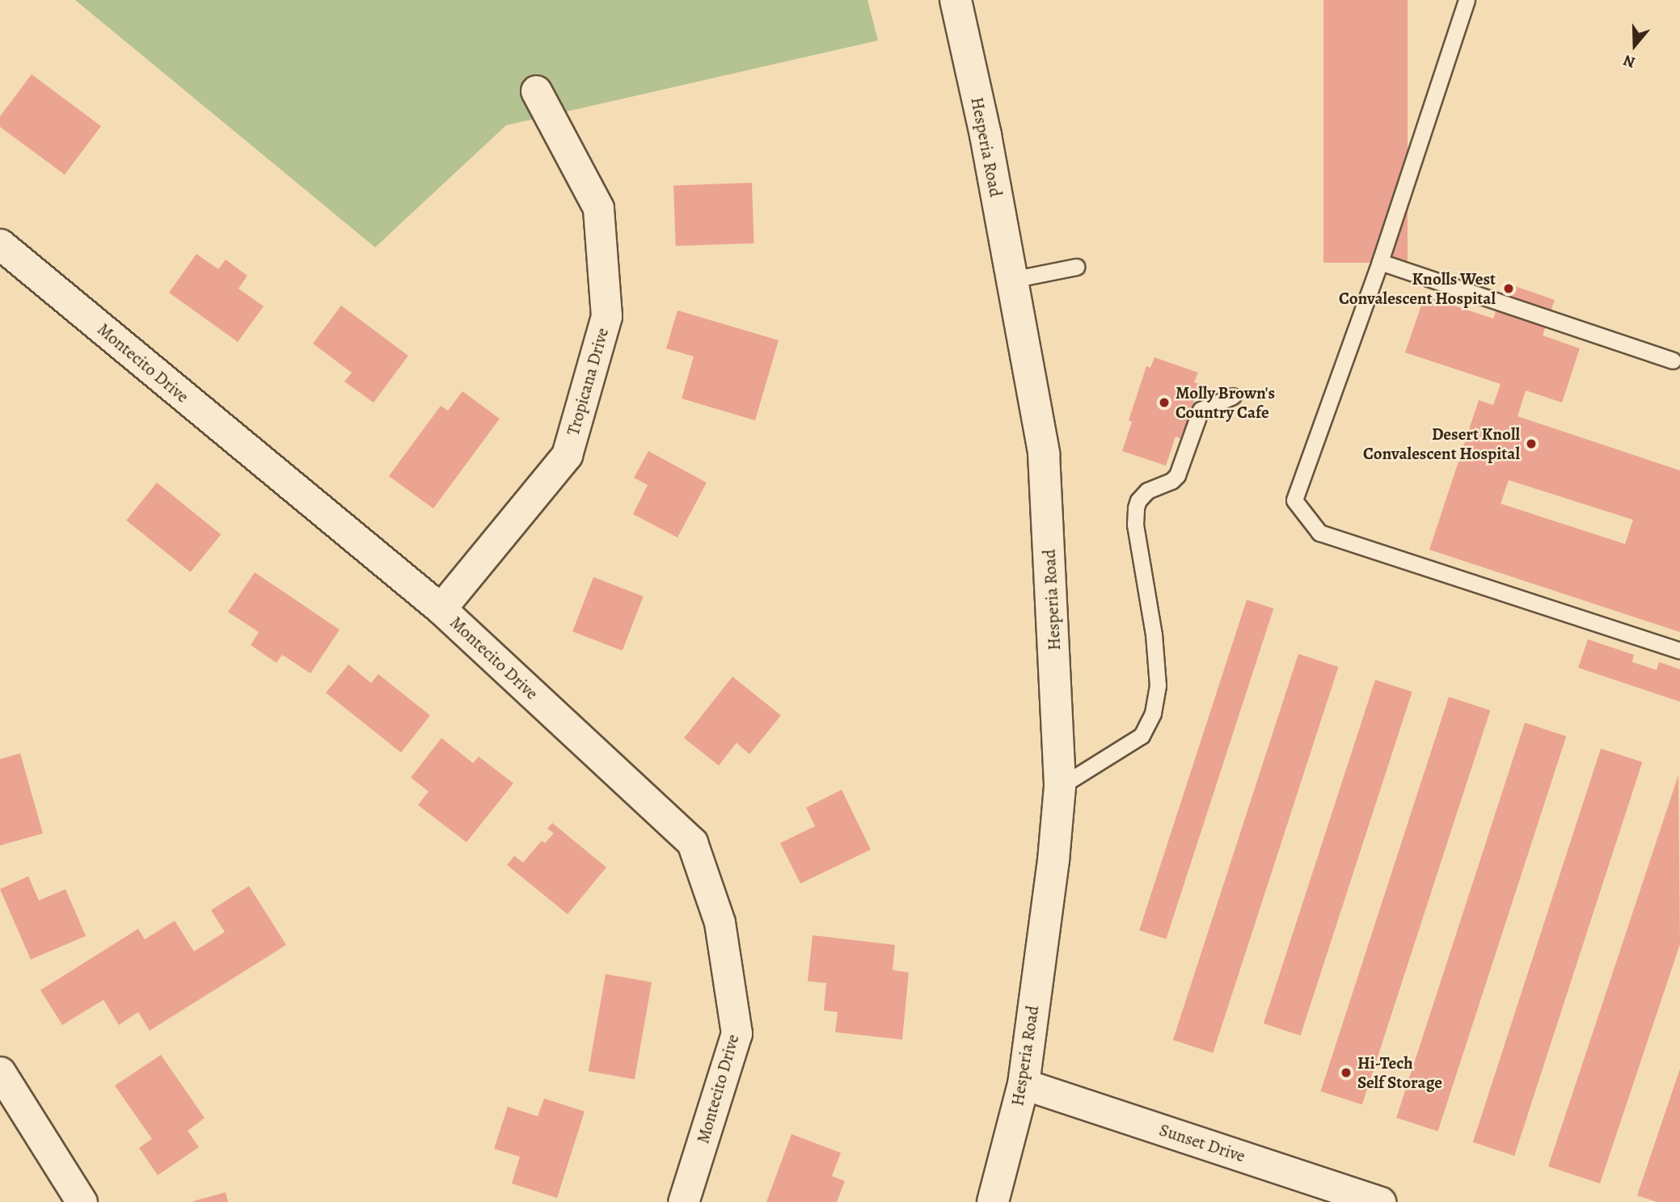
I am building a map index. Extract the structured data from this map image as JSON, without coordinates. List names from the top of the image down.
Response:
{
  "streets": {
    "main road": ["Hesperia Road"],
    "street": ["Montecito Drive", "Tropicana Drive", "Sunset Drive"]
  },
  "crossings": [
    ["Hesperia Road", "Sunset Drive"],
    ["Montecito Drive", "Tropicana Drive"]
  ],
  "places": [
    "Knolls West Convalescent Hospital",
    "Molly Brown's Country Cafe",
    "Desert Knoll Convalescent Hospital",
    "Hi-Tech Self Storage"
  ],
  "north": "bottom"
}
